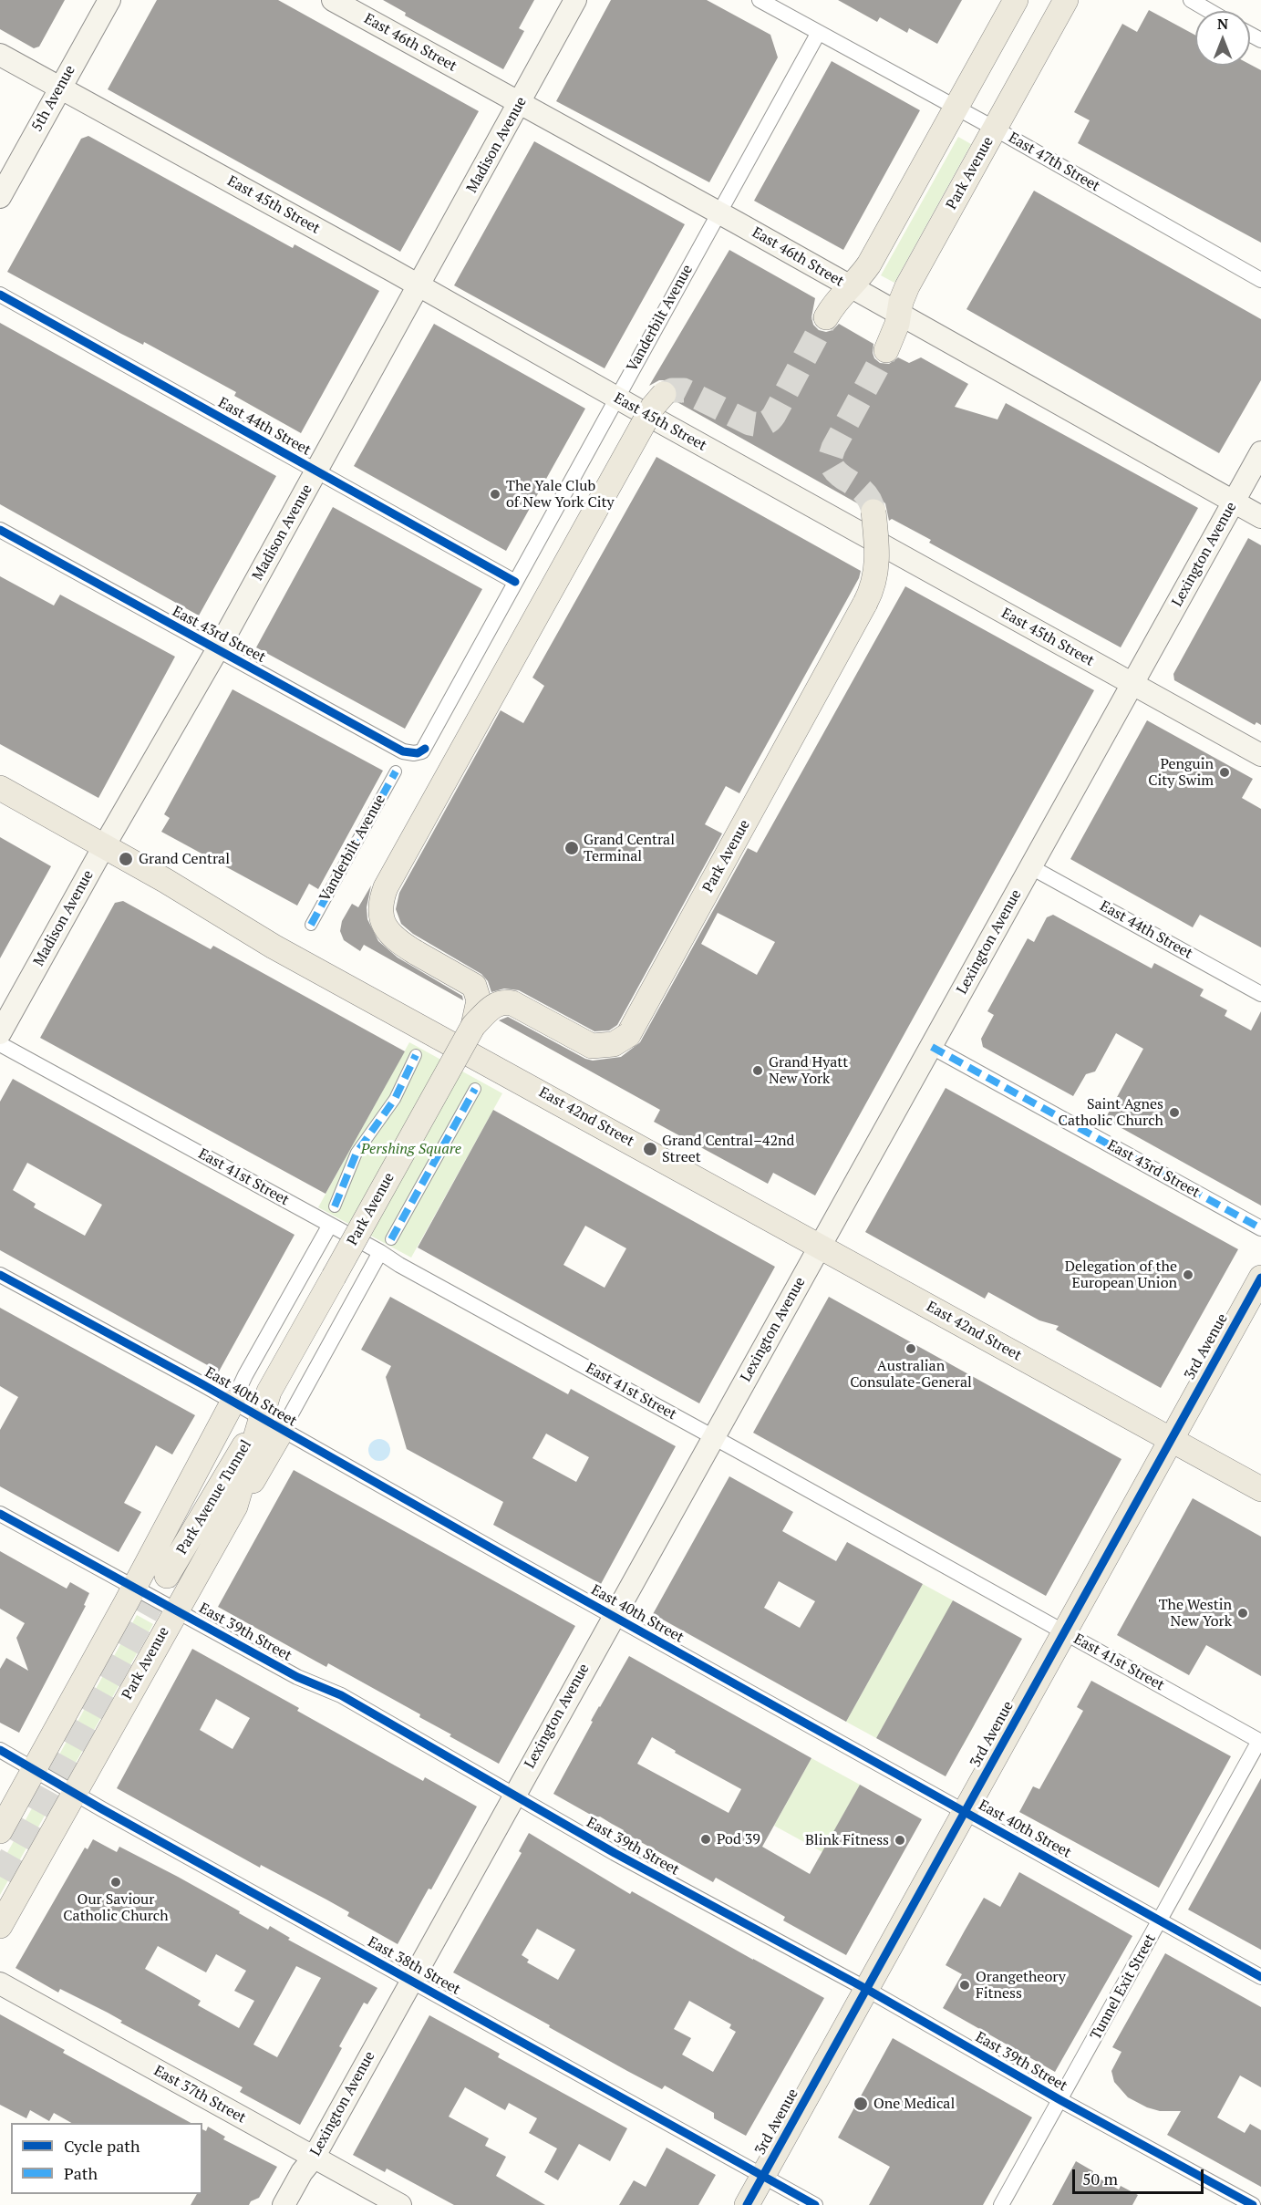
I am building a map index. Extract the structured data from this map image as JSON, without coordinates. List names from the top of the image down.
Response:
{
  "streets": {
    "main road": [
      "East 46th Street",
      "5th Avenue",
      "Madison Avenue",
      "Park Avenue",
      "East 45th Street",
      "Lexington Avenue",
      "East 42nd Street",
      "3rd Avenue",
      "Park Avenue Tunnel",
      "East 37th Street"
    ],
    "street": [
      "East 47th Street",
      "Vanderbilt Avenue",
      "East 44th Street",
      "East 43rd Street",
      "East 41st Street",
      "East 40th Street",
      "East 39th Street",
      "East 38th Street",
      "Tunnel Exit Street"
    ]
  },
  "crossings": [
    ["East 46th Street", "Madison Avenue"],
    ["East 46th Street", "Park Avenue"],
    ["East 46th Street", "Vanderbilt Avenue"],
    ["East 46th Street", "Lexington Avenue"],
    ["5th Avenue", "East 45th Street"],
    ["Madison Avenue", "East 45th Street"],
    ["Madison Avenue", "East 44th Street"],
    ["Madison Avenue", "East 43rd Street"],
    ["Madison Avenue", "East 42nd Street"],
    ["East 47th Street", "Park Avenue"],
    ["East 47th Street", "Vanderbilt Avenue"],
    ["Park Avenue", "East 41st Street"],
    ["Park Avenue", "East 40th Street"],
    ["Park Avenue", "Park Avenue Tunnel"],
    ["Park Avenue", "East 39th Street"],
    ["Park Avenue", "East 38th Street"],
    ["East 45th Street", "Vanderbilt Avenue"],
    ["East 45th Street", "Lexington Avenue"],
    ["Vanderbilt Avenue", "East 44th Street"],
    ["Vanderbilt Avenue", "East 43rd Street"],
    ["East 44th Street", "Lexington Avenue"],
    ["Lexington Avenue", "East 43rd Street"],
    ["Lexington Avenue", "East 42nd Street"],
    ["Lexington Avenue", "East 41st Street"],
    ["Lexington Avenue", "East 40th Street"],
    ["Lexington Avenue", "East 39th Street"],
    ["Lexington Avenue", "East 38th Street"],
    ["Lexington Avenue", "East 37th Street"],
    ["East 42nd Street", "3rd Avenue"],
    ["East 41st Street", "3rd Avenue"],
    ["East 41st Street", "Tunnel Exit Street"],
    ["3rd Avenue", "East 40th Street"],
    ["3rd Avenue", "East 39th Street"],
    ["3rd Avenue", "East 38th Street"],
    ["East 40th Street", "Park Avenue Tunnel"],
    ["East 40th Street", "Tunnel Exit Street"],
    ["East 39th Street", "Tunnel Exit Street"]
  ],
  "parks": ["Pershing Square"],
  "places": [
    "The Yale Club of New York City",
    "Penguin City Swim",
    "Grand Central Terminal",
    "Grand Central",
    "Grand Hyatt New York",
    "Saint Agnes Catholic Church",
    "Grand Central–42nd Street",
    "Delegation of the European Union",
    "Australian Consulate-General",
    "The Westin New York",
    "Pod 39",
    "Blink Fitness",
    "Our Saviour Catholic Church",
    "Orangetheory Fitness",
    "One Medical"
  ],
  "legend": ["Cycle path", "Path"],
  "scale_bar": "50 m",
  "north": "top"
}
